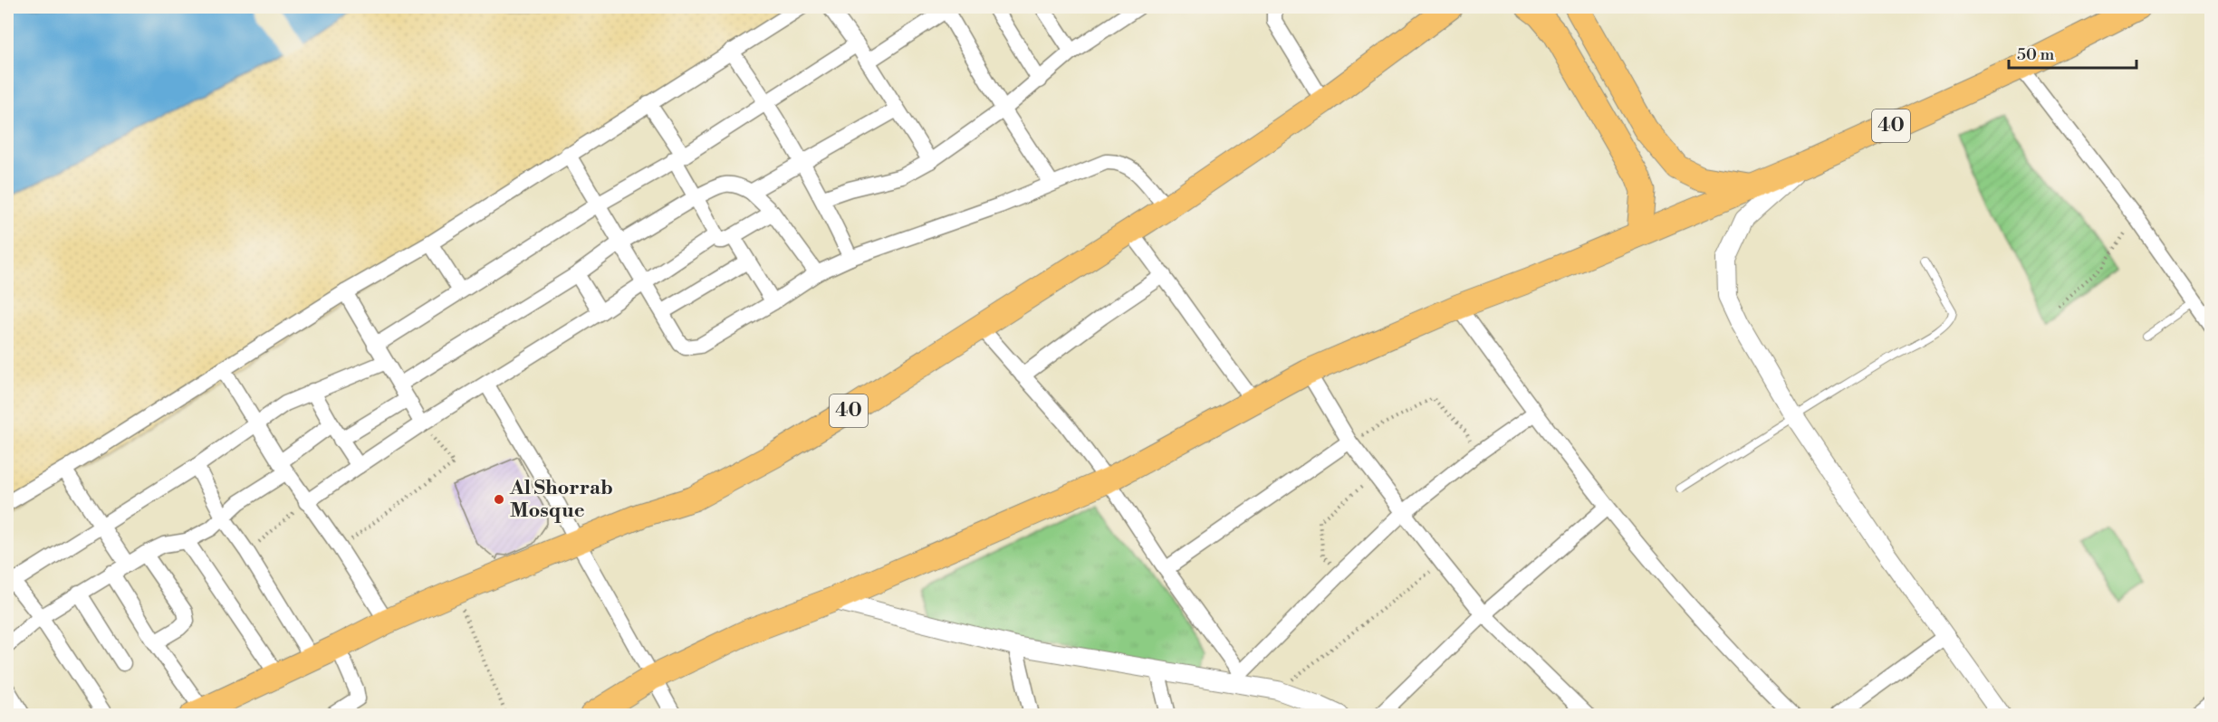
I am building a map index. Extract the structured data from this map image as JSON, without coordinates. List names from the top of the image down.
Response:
{
  "streets": {
    "highway": ["40"]
  },
  "places": ["Al Shorrab Mosque"],
  "scale_bar": "50 m"
}
